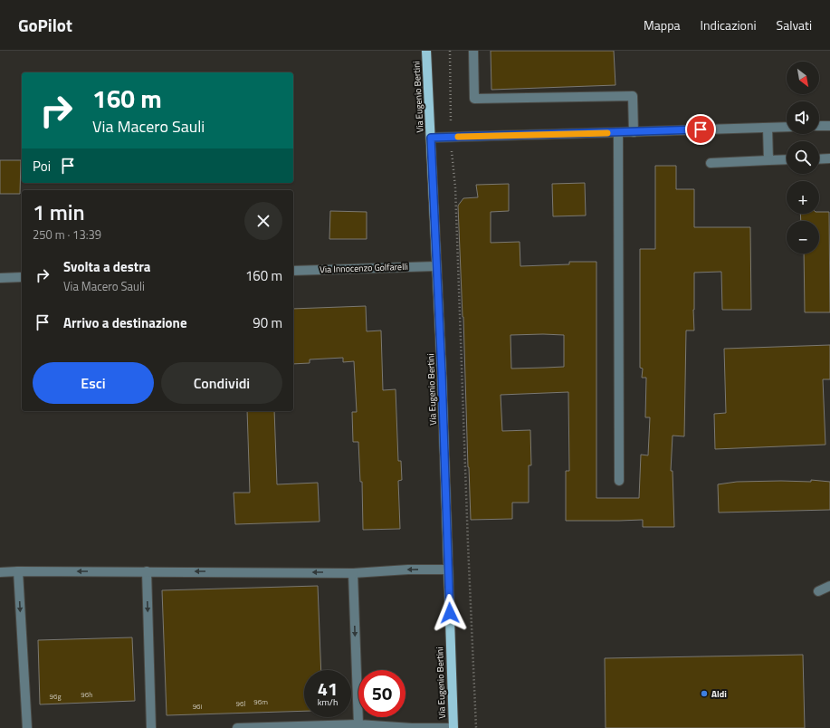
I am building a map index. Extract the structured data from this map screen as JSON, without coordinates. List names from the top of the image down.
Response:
{
  "streets": {
    "main road": ["Via Eugenio Bertini"],
    "street": ["Via Innocenzo Golfarelli"]
  },
  "crossings": [
    ["Via Eugenio Bertini", "Via Innocenzo Golfarelli"]
  ],
  "places": ["Aldi"],
  "house_numbers": [
    "96h",
    "96g",
    "96m",
    "96l",
    "96i"
  ],
  "north": "bottom right",
  "page": {
    "header": "GoPilot",
    "nav": ["Mappa", "Indicazioni", "Salvati"],
    "map_buttons": ["+", "−"],
    "turn": ["160 m", "Via Macero Sauli"],
    "then": "Poi",
    "heading": ["1 min", "250 m · 13:39"],
    "list": [
      {
        "name": "Svolta a destra",
        "note": "Via Macero Sauli",
        "value": "160 m"
      },
      {
        "name": "Arrivo a destinazione",
        "value": "90 m"
      }
    ],
    "buttons": ["Esci", "Condividi"],
    "speed": "41 km/h",
    "limit": "50"
  }
}
